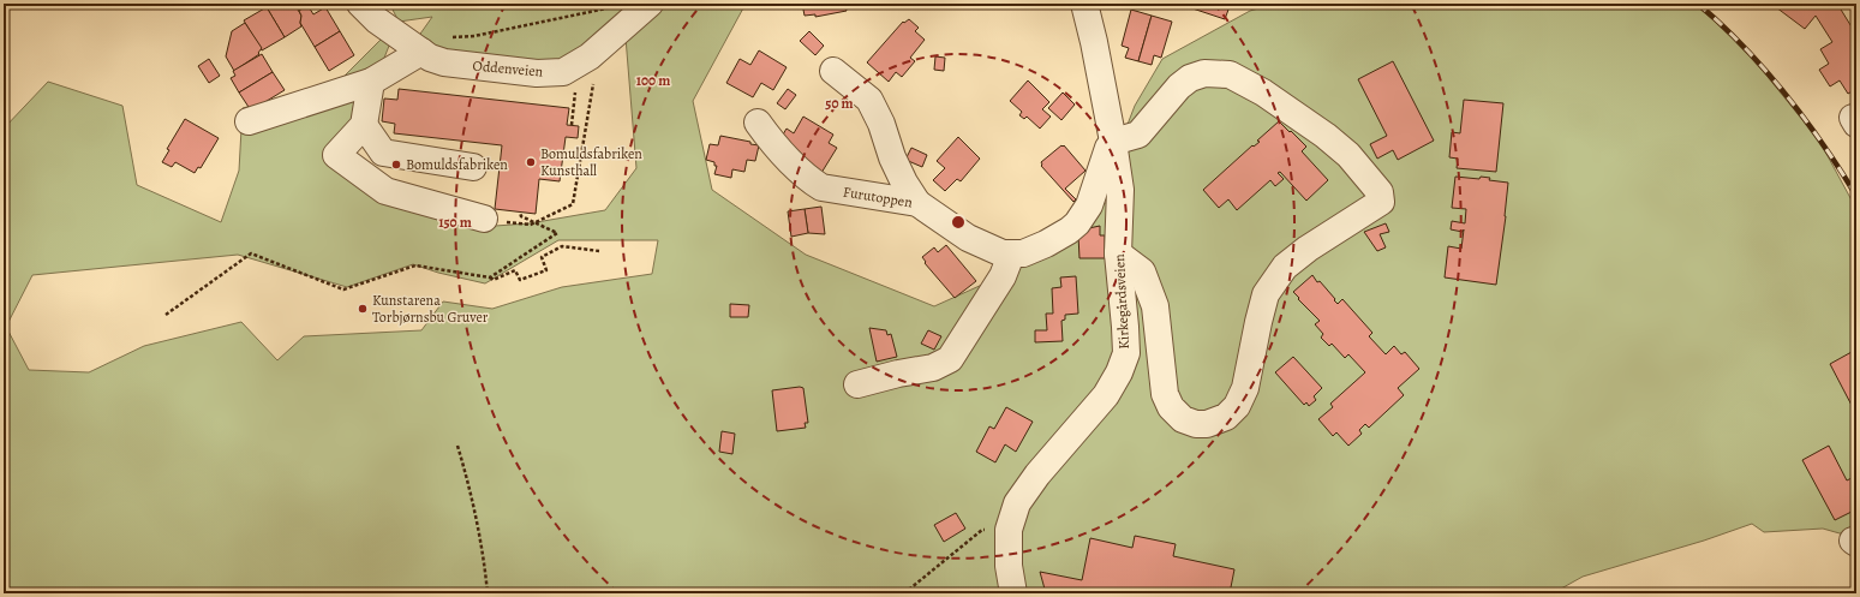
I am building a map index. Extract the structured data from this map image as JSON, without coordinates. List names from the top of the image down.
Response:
{
  "streets": {
    "street": ["Oddenveien", "Furutoppen", "Kirkegårdsveien"]
  },
  "places": ["Bomuldsfabriken Kunsthall", "Bomuldsfabriken", "Kunstarena Torbjørnsbu Gruver"],
  "rings": ["100 m", "50 m", "150 m"]
}
